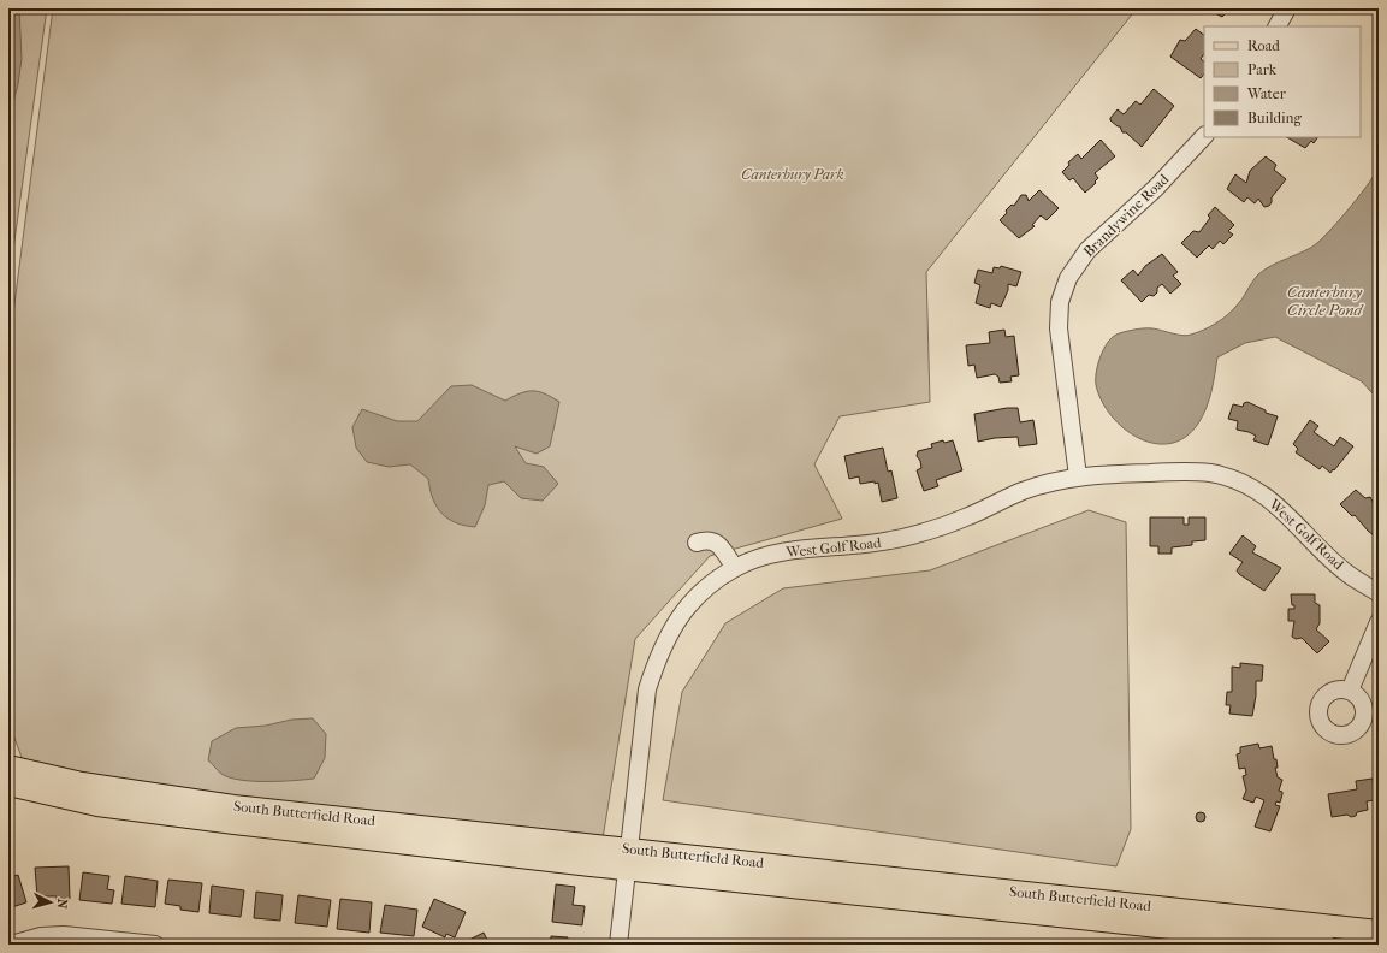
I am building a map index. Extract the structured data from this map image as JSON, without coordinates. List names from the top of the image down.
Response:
{
  "streets": {
    "main road": ["South Butterfield Road"],
    "street": ["Brandywine Road", "West Golf Road"]
  },
  "crossings": [
    ["Brandywine Road", "West Golf Road"],
    ["West Golf Road", "South Butterfield Road"]
  ],
  "water": ["Canterbury Circle Pond"],
  "parks": ["Canterbury Park"],
  "legend": [
    "Road",
    "Park",
    "Water",
    "Building"
  ],
  "north": "right"
}
